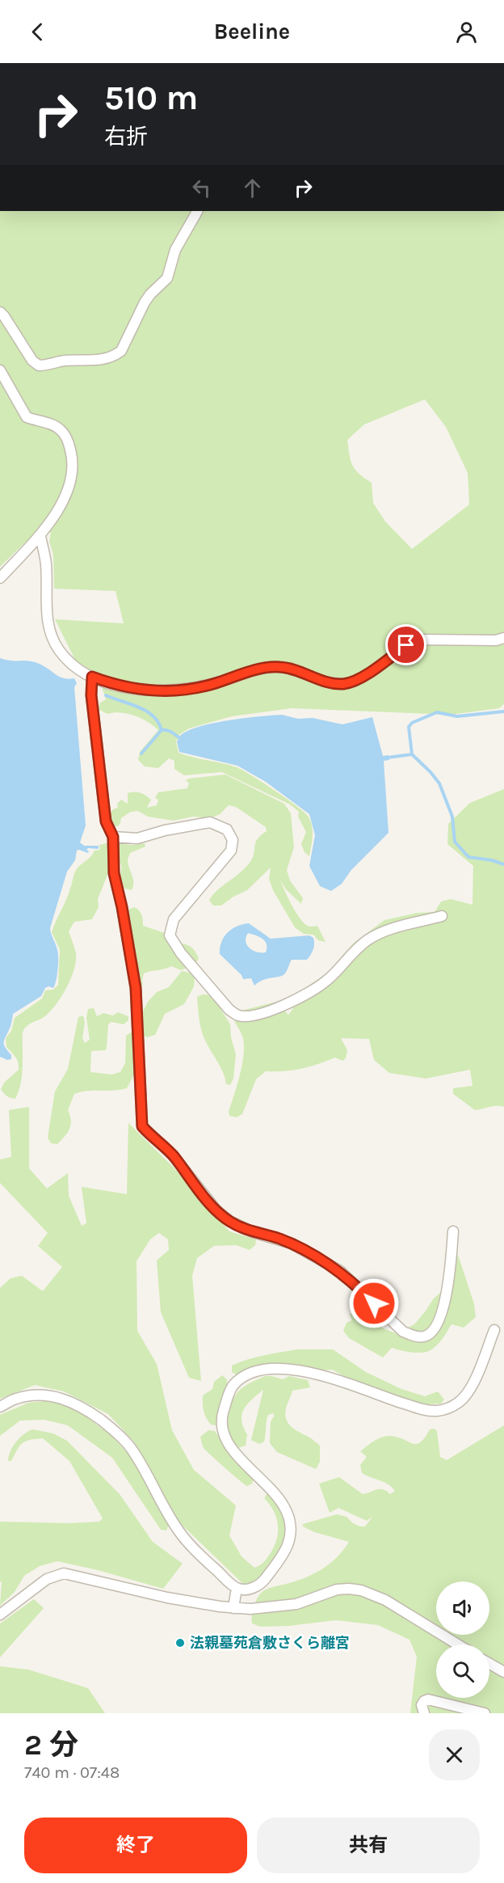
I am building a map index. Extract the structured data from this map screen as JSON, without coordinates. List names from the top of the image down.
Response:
{
  "places": ["法親墓苑倉敷さくら離宮"],
  "page": {
    "header": "Beeline",
    "turn": ["510 m", "右折"],
    "heading": ["2 分", "740 m · 07:48"],
    "buttons": ["終了", "共有"]
  }
}
